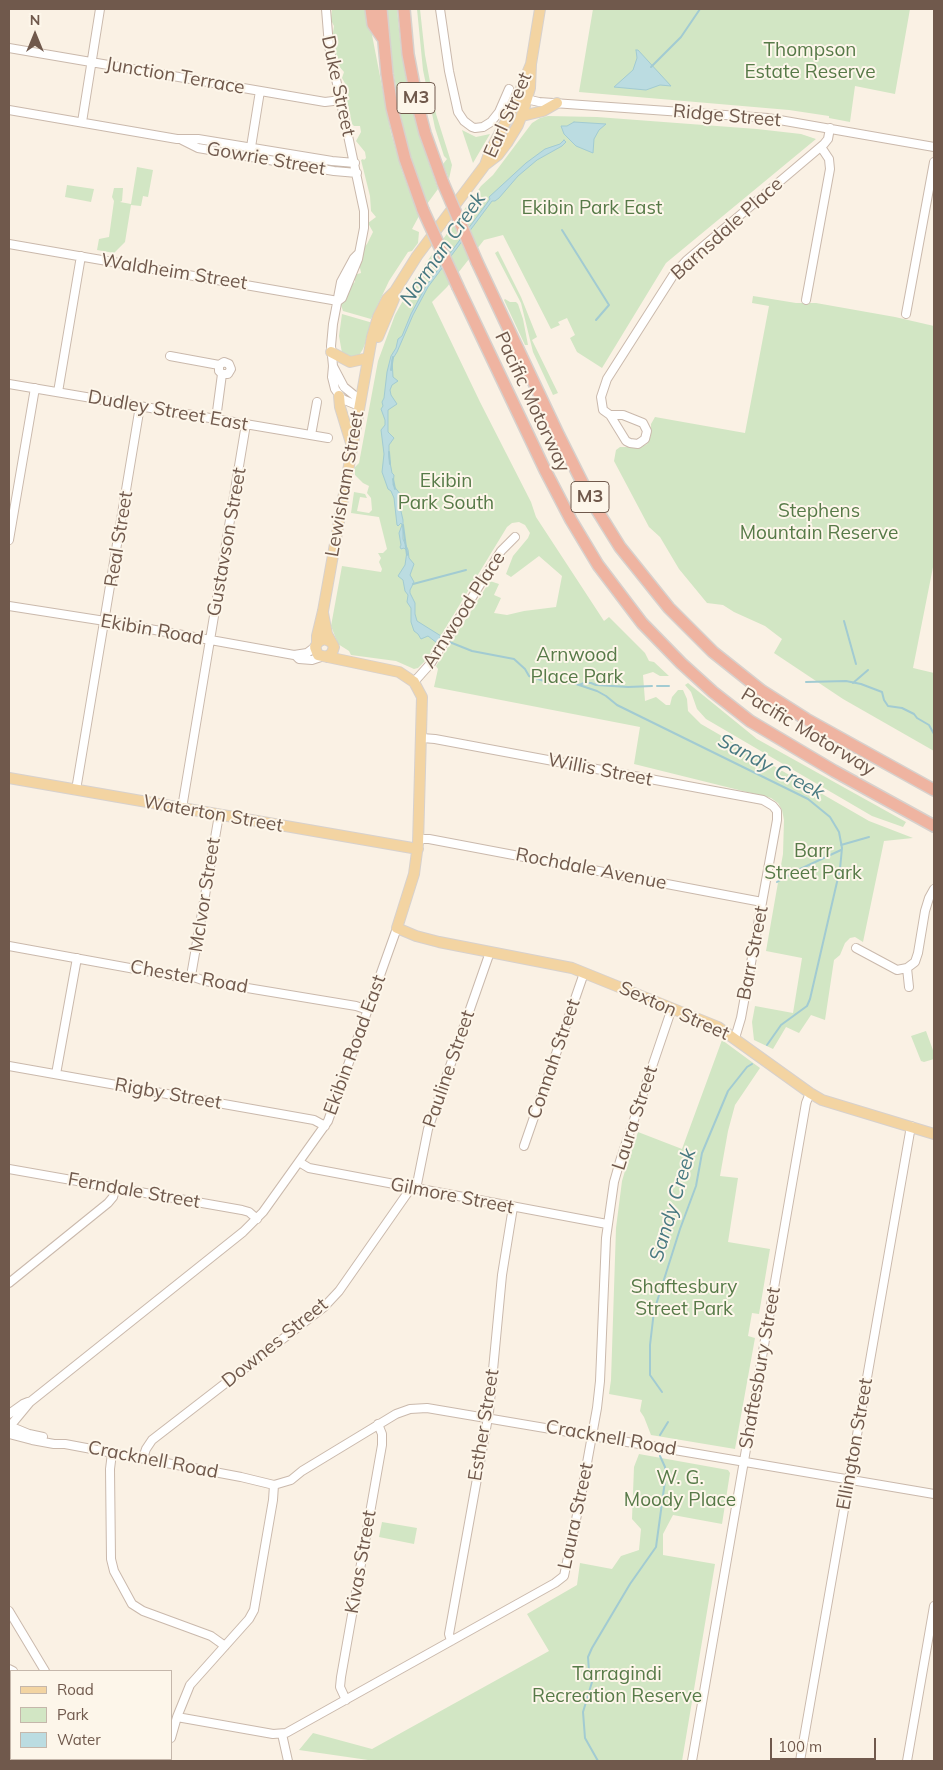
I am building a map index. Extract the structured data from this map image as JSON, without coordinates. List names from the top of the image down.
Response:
{
  "streets": {
    "highway": ["M3", "Pacific Motorway"],
    "main road": [
      "Earl Street",
      "Lewisham Street",
      "Waterton Street",
      "Sexton Street",
      "Ekibin Road East"
    ],
    "street": [
      "Junction Terrace",
      "Duke Street",
      "Ridge Street",
      "Gowrie Street",
      "Barnsdale Place",
      "Waldheim Street",
      "Dudley Street East",
      "Real Street",
      "Gustavson Street",
      "Arnwood Place",
      "Ekibin Road",
      "Willis Street",
      "Rochdale Avenue",
      "McIvor Street",
      "Barr Street",
      "Chester Road",
      "Connah Street",
      "Pauline Street",
      "Rigby Street",
      "Laura Street",
      "Ferndale Street",
      "Gilmore Street",
      "Downes Street",
      "Shaftesbury Street",
      "Esther Street",
      "Cracknell Road",
      "Ellington Street",
      "Kivas Street"
    ]
  },
  "crossings": [
    ["Junction Terrace", "Duke Street"],
    ["Duke Street", "Gowrie Street"],
    ["Duke Street", "Waldheim Street"],
    ["Earl Street", "Ridge Street"],
    ["Earl Street", "Lewisham Street"],
    ["Ridge Street", "Barnsdale Place"],
    ["Dudley Street East", "Real Street"],
    ["Dudley Street East", "Gustavson Street"],
    ["Lewisham Street", "Ekibin Road"],
    ["Real Street", "Ekibin Road"],
    ["Real Street", "Waterton Street"],
    ["Gustavson Street", "Ekibin Road"],
    ["Gustavson Street", "Waterton Street"],
    ["Arnwood Place", "Ekibin Road East"],
    ["Willis Street", "Barr Street"],
    ["Willis Street", "Ekibin Road East"],
    ["Waterton Street", "Rochdale Avenue"],
    ["Waterton Street", "McIvor Street"],
    ["Waterton Street", "Ekibin Road East"],
    ["Rochdale Avenue", "Barr Street"],
    ["Rochdale Avenue", "Ekibin Road East"],
    ["McIvor Street", "Chester Road"],
    ["Barr Street", "Sexton Street"],
    ["Chester Road", "Ekibin Road East"],
    ["Sexton Street", "Ekibin Road East"],
    ["Sexton Street", "Connah Street"],
    ["Sexton Street", "Pauline Street"],
    ["Sexton Street", "Laura Street"],
    ["Sexton Street", "Shaftesbury Street"],
    ["Sexton Street", "Ellington Street"],
    ["Ekibin Road East", "Rigby Street"],
    ["Ekibin Road East", "Ferndale Street"],
    ["Ekibin Road East", "Gilmore Street"],
    ["Ekibin Road East", "Cracknell Road"],
    ["Pauline Street", "Gilmore Street"],
    ["Pauline Street", "Downes Street"],
    ["Laura Street", "Gilmore Street"],
    ["Laura Street", "Esther Street"],
    ["Laura Street", "Cracknell Road"],
    ["Laura Street", "Kivas Street"],
    ["Gilmore Street", "Downes Street"],
    ["Gilmore Street", "Esther Street"],
    ["Downes Street", "Cracknell Road"],
    ["Shaftesbury Street", "Cracknell Road"],
    ["Esther Street", "Cracknell Road"],
    ["Cracknell Road", "Ellington Street"],
    ["Cracknell Road", "Kivas Street"]
  ],
  "water": ["Norman Creek", "Sandy Creek"],
  "parks": [
    "Thompson Estate Reserve",
    "Ekibin Park East",
    "Ekibin Park South",
    "Stephens Mountain Reserve",
    "Arnwood Place Park",
    "Barr Street Park",
    "Shaftesbury Street Park",
    "W. G. Moody Place",
    "Tarragindi Recreation Reserve"
  ],
  "legend": ["Road", "Park", "Water"],
  "scale_bar": "100 m",
  "north": "top"
}
